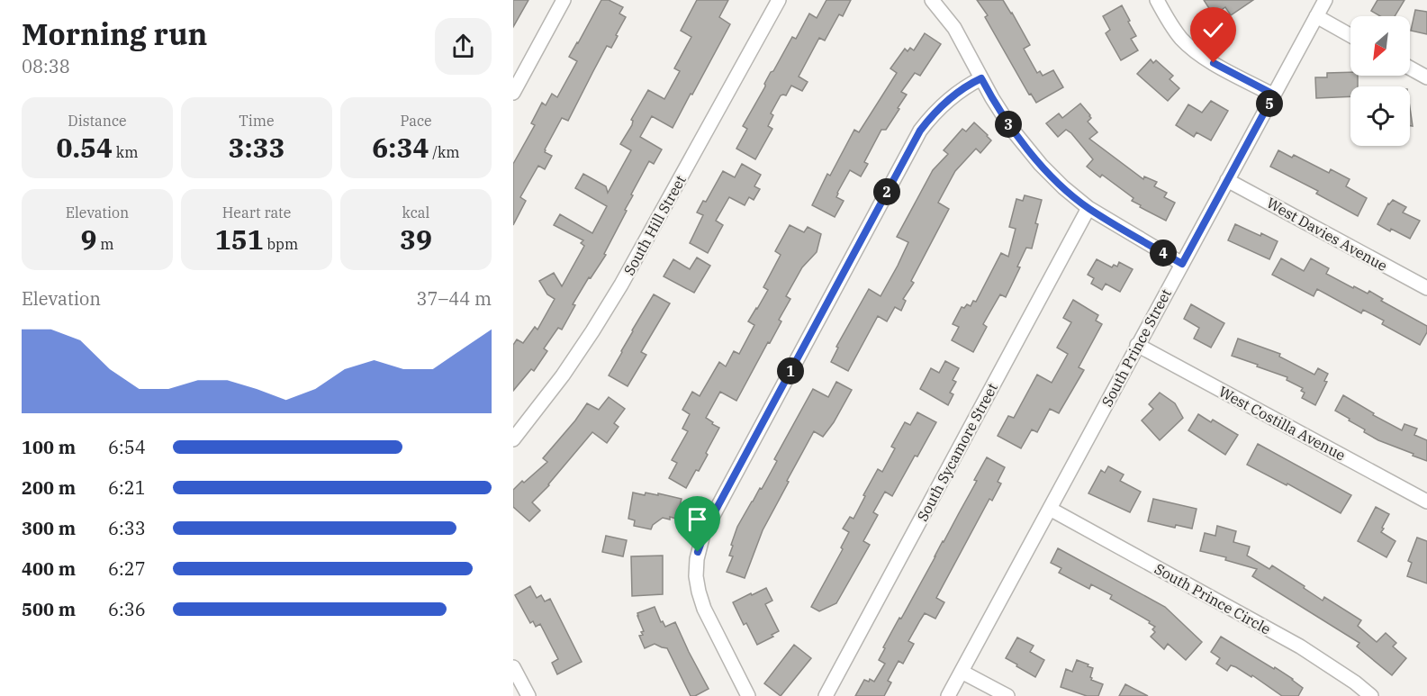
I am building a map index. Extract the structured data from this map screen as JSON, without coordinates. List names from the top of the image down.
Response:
{
  "streets": {
    "street": [
      "South Hill Street",
      "West Davies Avenue",
      "South Prince Street",
      "West Costilla Avenue",
      "South Sycamore Street",
      "South Prince Circle"
    ]
  },
  "crossings": [
    ["West Davies Avenue", "South Prince Street"],
    ["South Prince Street", "West Costilla Avenue"],
    ["South Prince Street", "South Prince Circle"]
  ],
  "north": "bottom left",
  "page": {
    "heading": ["Morning run", "08:38"],
    "pins": [
      "5",
      "3",
      "2",
      "4",
      "1"
    ],
    "stats": [
      ["Distance", "0.54 km"],
      ["Time", "3:33"],
      ["Pace", "6:34 /km"],
      ["Elevation", "9 m"],
      ["Heart rate", "151 bpm"],
      ["kcal", "39"]
    ],
    "chart": ["Elevation", "37–44 m"],
    "list": [
      {
        "name": "100 m",
        "note": "6:54"
      },
      {
        "name": "200 m",
        "note": "6:21"
      },
      {
        "name": "300 m",
        "note": "6:33"
      },
      {
        "name": "400 m",
        "note": "6:27"
      },
      {
        "name": "500 m",
        "note": "6:36"
      }
    ]
  }
}
